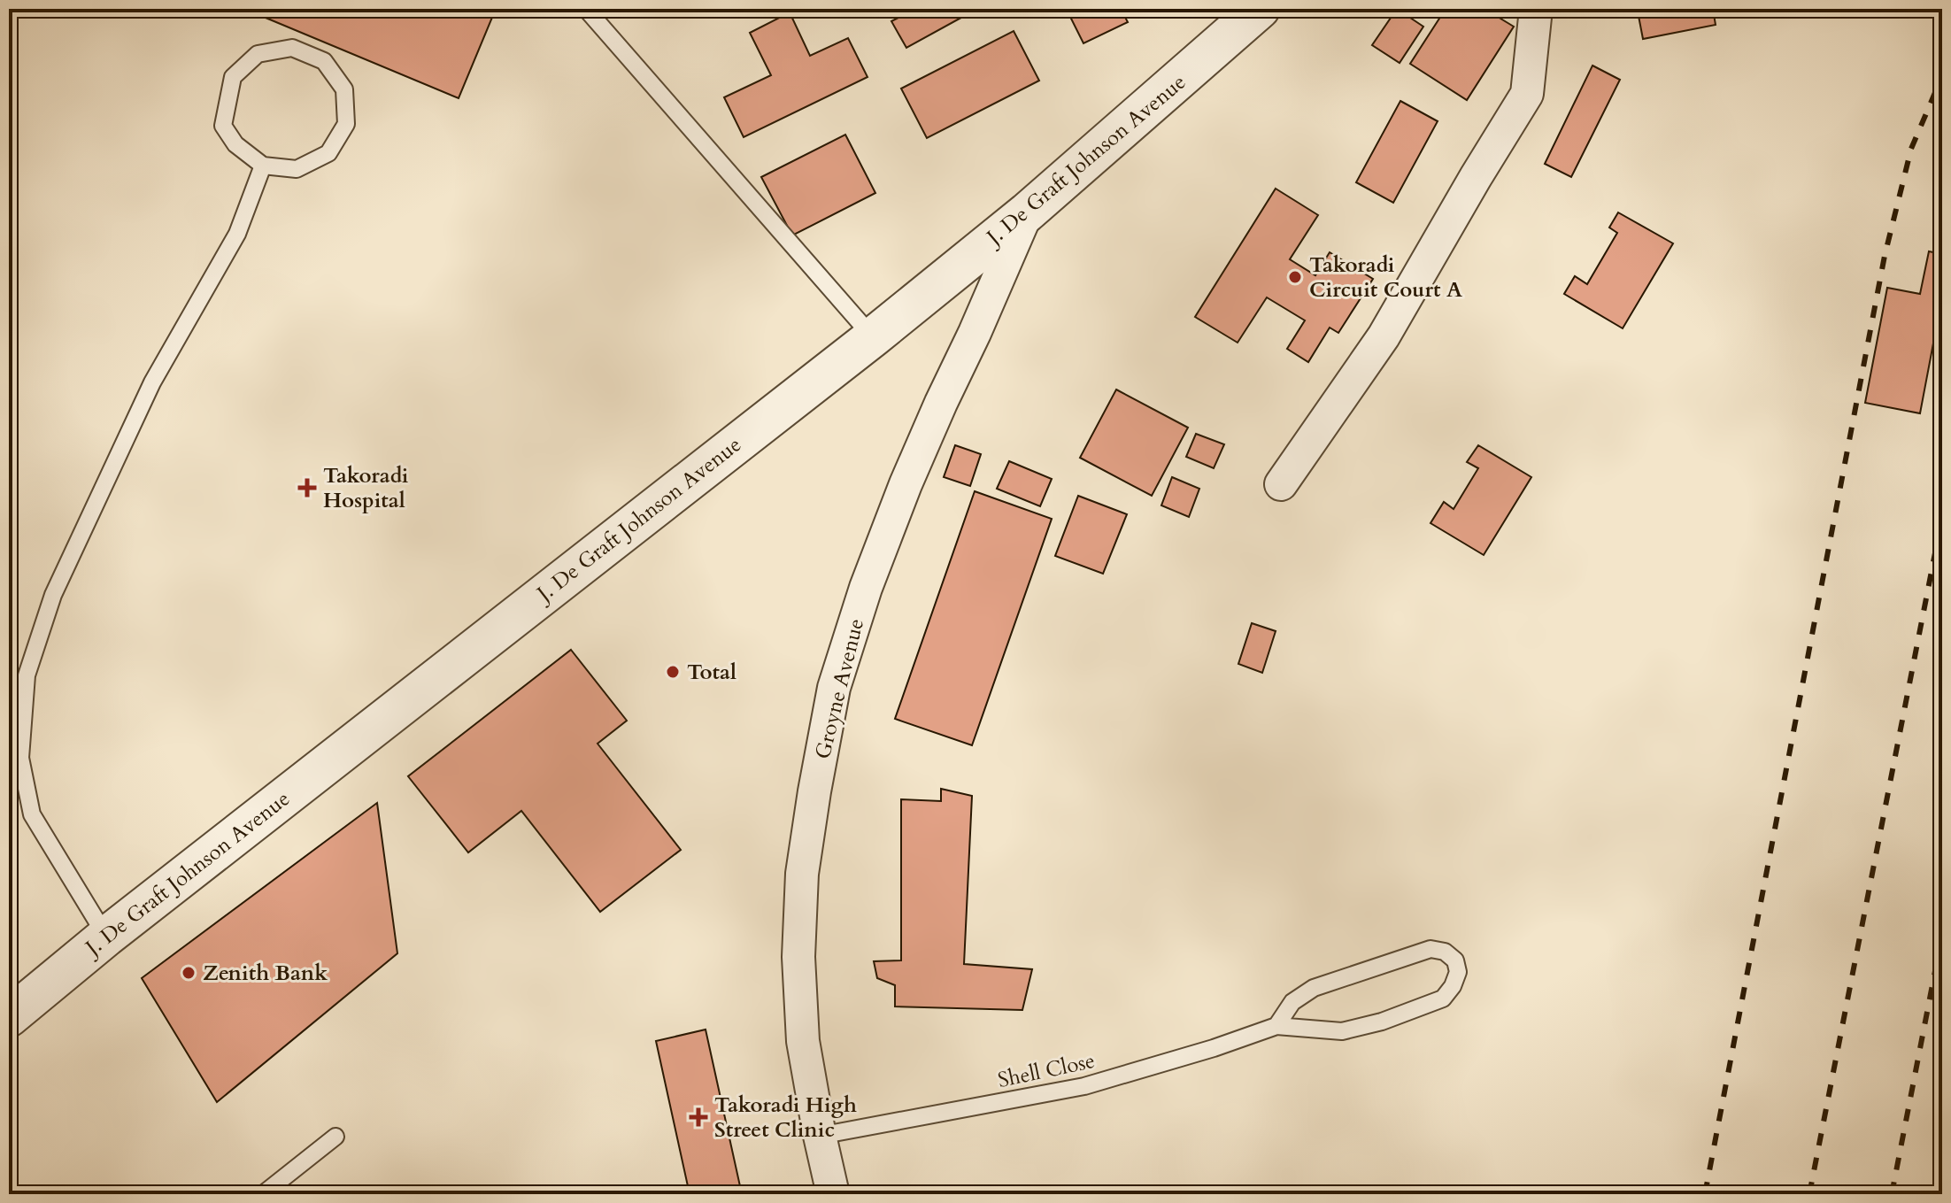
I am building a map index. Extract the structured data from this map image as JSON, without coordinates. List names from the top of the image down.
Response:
{
  "streets": {
    "street": ["J. De Graft Johnson Avenue", "Groyne Avenue"],
    "lane": ["Shell Close"]
  },
  "crossings": [
    ["J. De Graft Johnson Avenue", "Groyne Avenue"],
    ["Groyne Avenue", "Shell Close"]
  ],
  "places": {
    "other": ["Takoradi Circuit Court A", "Total", "Zenith Bank"],
    "health": ["Takoradi Hospital", "Takoradi High Street Clinic"]
  }
}
